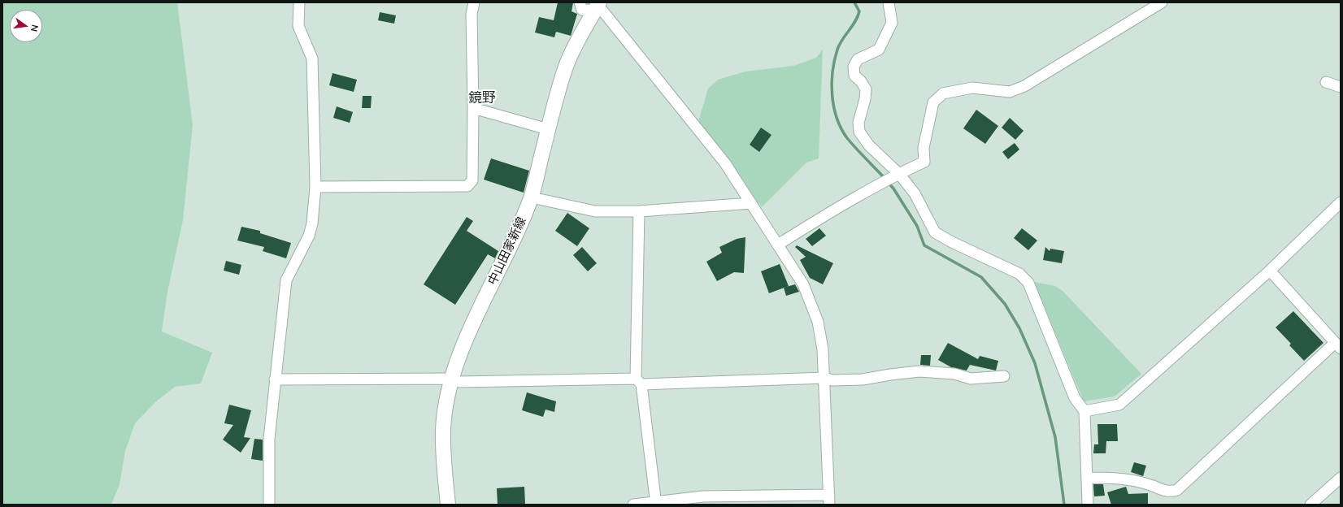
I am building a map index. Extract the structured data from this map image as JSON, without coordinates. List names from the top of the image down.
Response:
{
  "streets": {
    "main road": ["中山田家新線"]
  },
  "districts": ["鏡野"],
  "north": "right"
}
